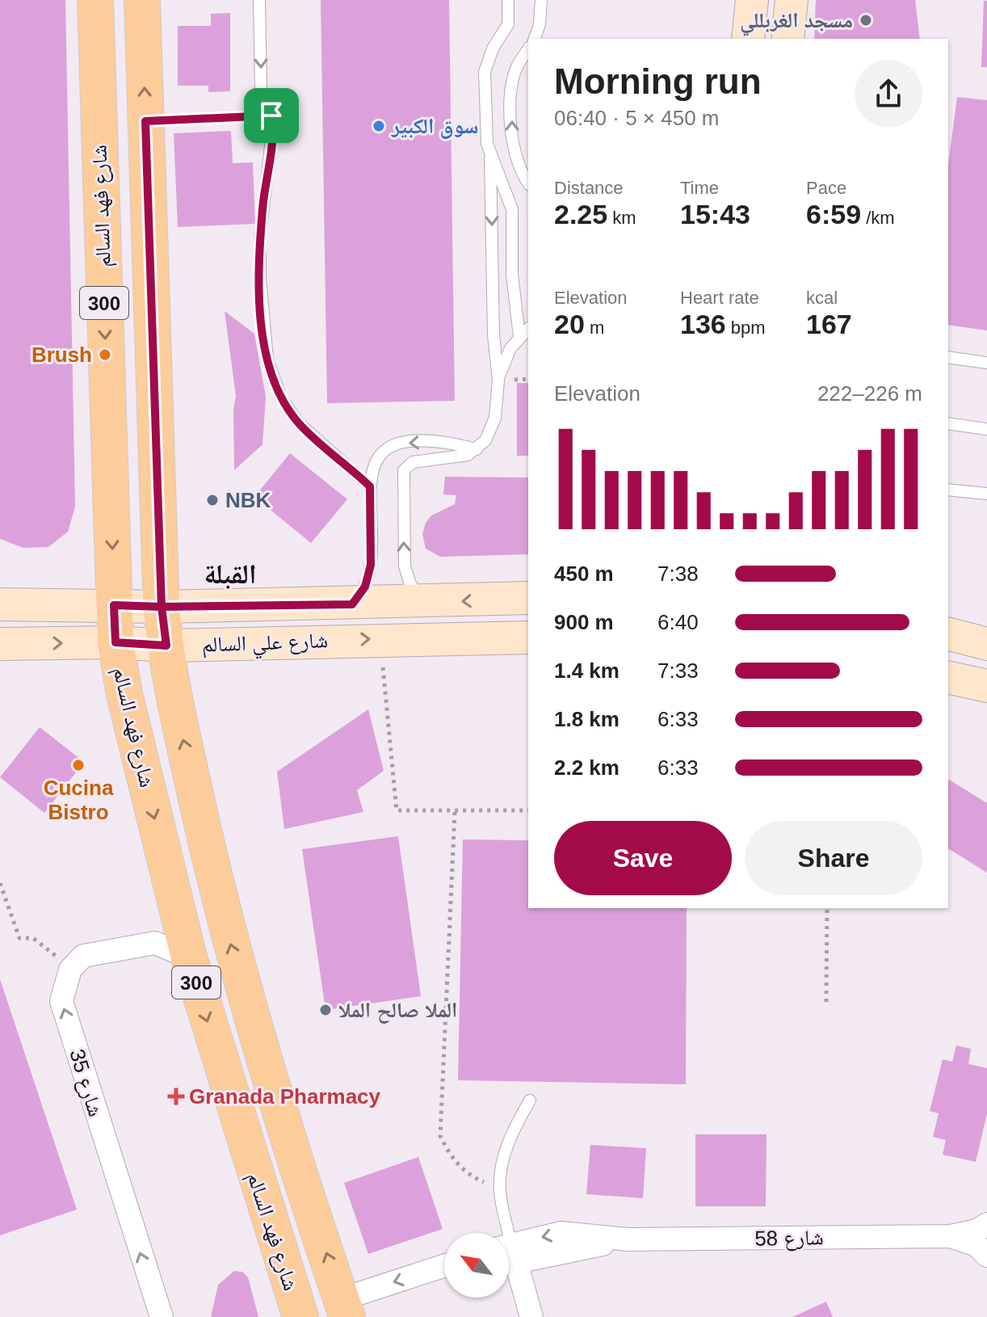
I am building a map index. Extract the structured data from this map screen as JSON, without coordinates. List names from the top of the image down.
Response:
{
  "streets": {
    "main road": ["شارع فهد السالم", "300", "شارع علي السالم"],
    "street": ["شارع 35", "شارع 58"]
  },
  "crossings": [
    ["شارع فهد السالم", "شارع علي السالم"],
    ["300", "شارع علي السالم"]
  ],
  "one_way": ["شارع 35"],
  "districts": ["القبلة"],
  "places": {
    "other": [
      "مسجد الغربللي",
      "سوق الكبير",
      "Brush",
      "NBK",
      "Cucina Bistro",
      "الملا صالح الملا"
    ],
    "health": ["Granada Pharmacy"]
  },
  "north": "top left",
  "page": {
    "heading": ["Morning run", "06:40 · 5 × 450 m"],
    "stats": [
      ["Distance", "2.25 km"],
      ["Time", "15:43"],
      ["Pace", "6:59 /km"],
      ["Elevation", "20 m"],
      ["Heart rate", "136 bpm"],
      ["kcal", "167"]
    ],
    "chart": ["Elevation", "222–226 m"],
    "list": [
      {
        "name": "450 m",
        "note": "7:38"
      },
      {
        "name": "900 m",
        "note": "6:40"
      },
      {
        "name": "1.4 km",
        "note": "7:33"
      },
      {
        "name": "1.8 km",
        "note": "6:33"
      },
      {
        "name": "2.2 km",
        "note": "6:33"
      }
    ],
    "buttons": ["Save", "Share"]
  }
}
